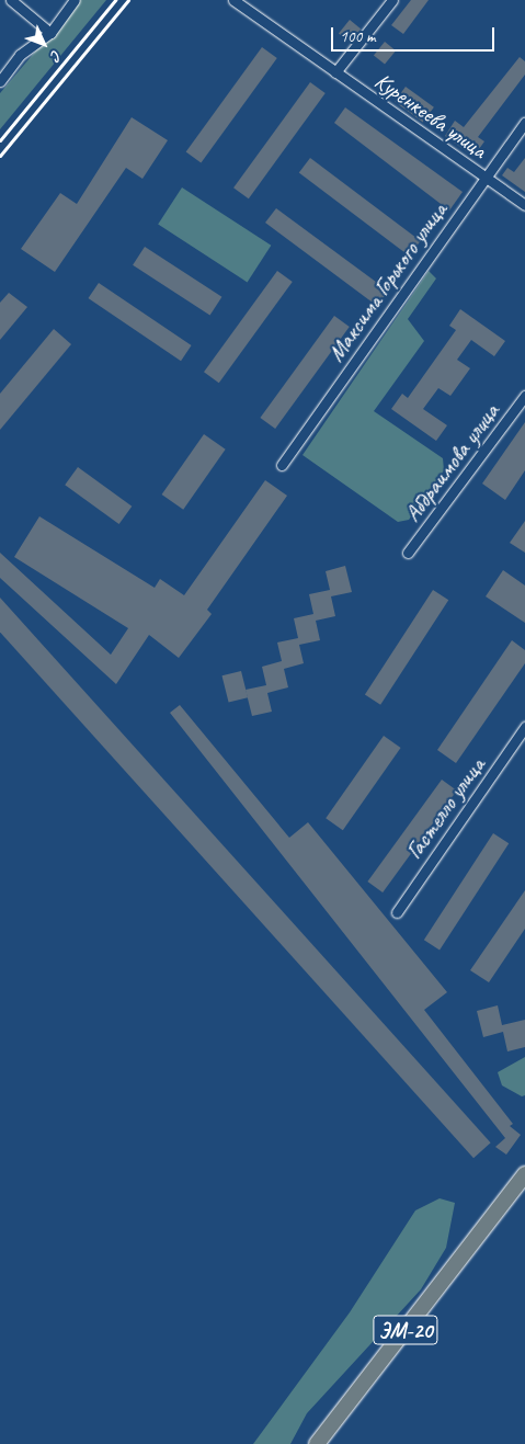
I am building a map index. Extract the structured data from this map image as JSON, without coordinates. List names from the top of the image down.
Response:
{
  "streets": {
    "main road": ["ЭМ-20"],
    "street": [
      "Куренкеева улица",
      "Максима Горького улица",
      "Абдраимова улица",
      "Гастелло улица"
    ]
  },
  "crossings": [
    ["Куренкеева улица", "Максима Горького улица"]
  ],
  "scale_bar": "100 m",
  "north": "bottom right"
}
